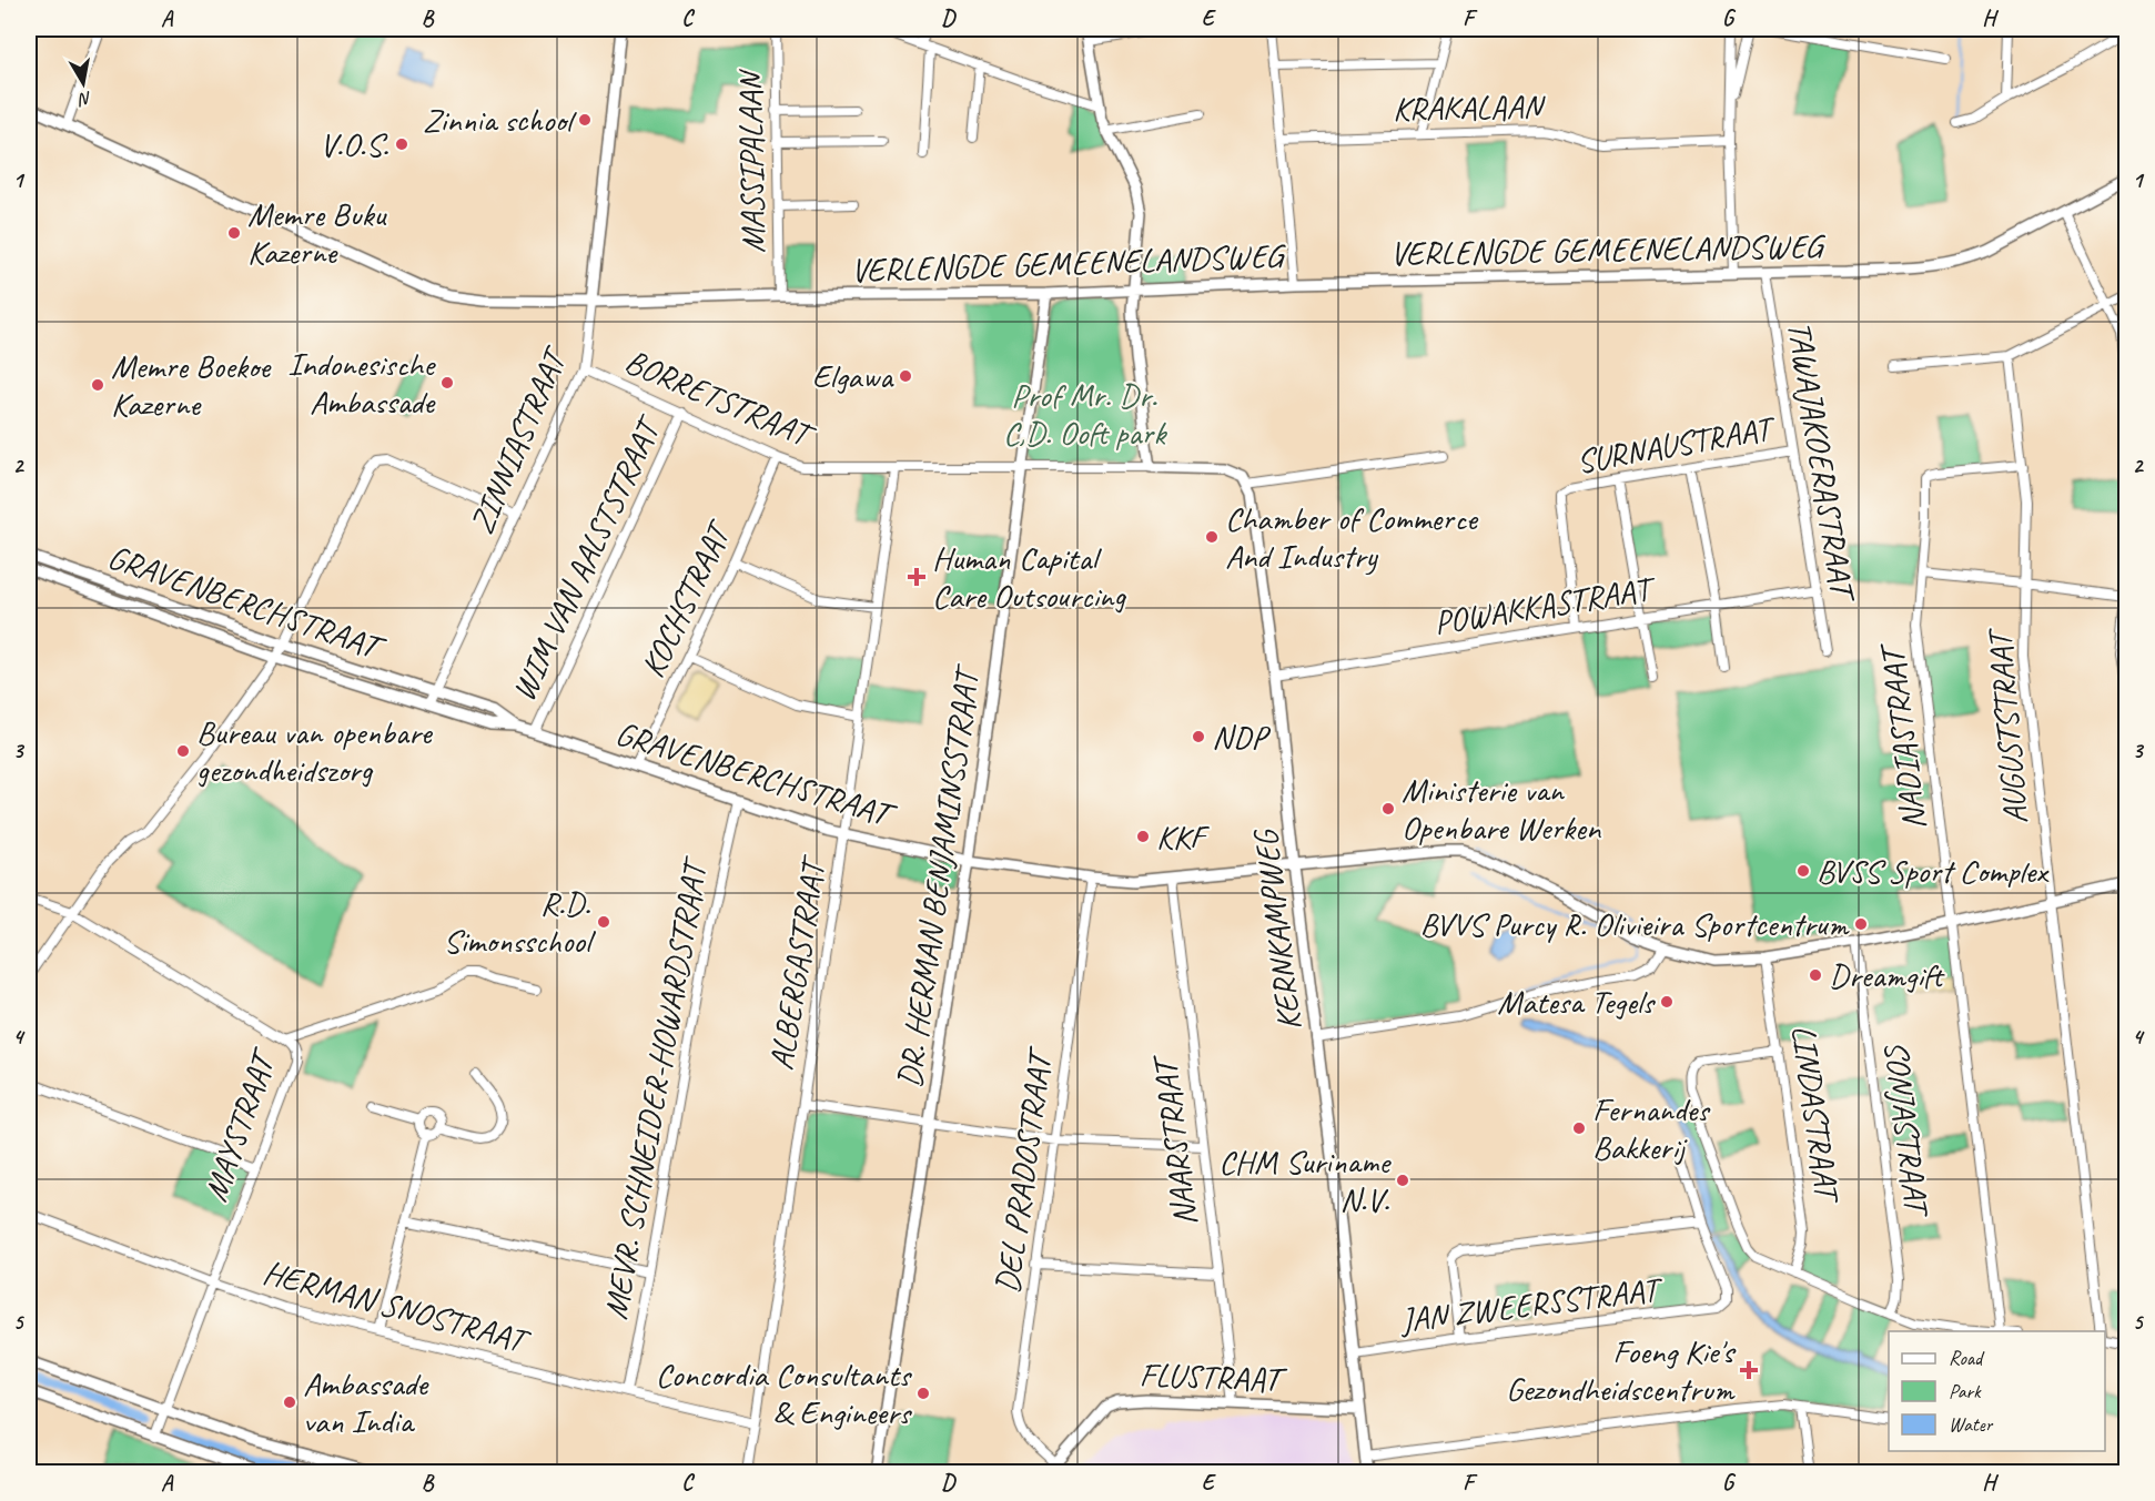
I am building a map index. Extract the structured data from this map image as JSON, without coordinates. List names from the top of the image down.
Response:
{
  "streets": {
    "street": [
      "KRAKALAAN",
      "MASSIPALAAN",
      "VERLENGDE GEMEENELANDSWEG",
      "BORRETSTRAAT",
      "ZINNIASTRAAT",
      "SURNAUSTRAAT",
      "TAWAJAKOERASTRAAT",
      "WIM VAN AALSTSTRAAT",
      "GRAVENBERCHSTRAAT",
      "KOCHSTRAAT",
      "POWAKKASTRAAT",
      "AUGUSTSTRAAT",
      "NADIASTRAAT",
      "DR. HERMAN BENJAMINSSTRAAT",
      "KERNKAMPWEG",
      "ALBERGASTRAAT",
      "MEVR. SCHNEIDER-HOWARDSTRAAT",
      "LINDASTRAAT",
      "SONJASTRAAT",
      "MAYSTRAAT",
      "NAARSTRAAT",
      "DEL PRADOSTRAAT",
      "JAN ZWEERSSTRAAT",
      "HERMAN SNOSTRAAT",
      "FLUSTRAAT"
    ]
  },
  "crossings": [
    ["MASSIPALAAN", "VERLENGDE GEMEENELANDSWEG"],
    ["VERLENGDE GEMEENELANDSWEG", "ZINNIASTRAAT"],
    ["VERLENGDE GEMEENELANDSWEG", "TAWAJAKOERASTRAAT"],
    ["VERLENGDE GEMEENELANDSWEG", "DR. HERMAN BENJAMINSSTRAAT"],
    ["BORRETSTRAAT", "ZINNIASTRAAT"],
    ["BORRETSTRAAT", "WIM VAN AALSTSTRAAT"],
    ["BORRETSTRAAT", "KOCHSTRAAT"],
    ["BORRETSTRAAT", "DR. HERMAN BENJAMINSSTRAAT"],
    ["BORRETSTRAAT", "ALBERGASTRAAT"],
    ["ZINNIASTRAAT", "GRAVENBERCHSTRAAT"],
    ["SURNAUSTRAAT", "TAWAJAKOERASTRAAT"],
    ["SURNAUSTRAAT", "POWAKKASTRAAT"],
    ["TAWAJAKOERASTRAAT", "POWAKKASTRAAT"],
    ["WIM VAN AALSTSTRAAT", "GRAVENBERCHSTRAAT"],
    ["GRAVENBERCHSTRAAT", "KOCHSTRAAT"],
    ["GRAVENBERCHSTRAAT", "AUGUSTSTRAAT"],
    ["GRAVENBERCHSTRAAT", "NADIASTRAAT"],
    ["GRAVENBERCHSTRAAT", "DR. HERMAN BENJAMINSSTRAAT"],
    ["GRAVENBERCHSTRAAT", "KERNKAMPWEG"],
    ["GRAVENBERCHSTRAAT", "ALBERGASTRAAT"],
    ["GRAVENBERCHSTRAAT", "MEVR. SCHNEIDER-HOWARDSTRAAT"],
    ["GRAVENBERCHSTRAAT", "LINDASTRAAT"],
    ["GRAVENBERCHSTRAAT", "SONJASTRAAT"],
    ["GRAVENBERCHSTRAAT", "NAARSTRAAT"],
    ["GRAVENBERCHSTRAAT", "DEL PRADOSTRAAT"],
    ["POWAKKASTRAAT", "KERNKAMPWEG"],
    ["AUGUSTSTRAAT", "NADIASTRAAT"],
    ["KERNKAMPWEG", "JAN ZWEERSSTRAAT"],
    ["KERNKAMPWEG", "FLUSTRAAT"],
    ["ALBERGASTRAAT", "HERMAN SNOSTRAAT"],
    ["MEVR. SCHNEIDER-HOWARDSTRAAT", "HERMAN SNOSTRAAT"],
    ["MAYSTRAAT", "HERMAN SNOSTRAAT"],
    ["NAARSTRAAT", "FLUSTRAAT"],
    ["DEL PRADOSTRAAT", "FLUSTRAAT"]
  ],
  "parks": ["Prof Mr. Dr. C,D. Ooft park"],
  "places": {
    "other": [
      "Zinnia school",
      "V.O.S.",
      "Memre Buku Kazerne",
      "Elgawa",
      "Indonesische Ambassade",
      "Memre Boekoe Kazerne",
      "Chamber of Commerce And Industry",
      "NDP",
      "Bureau van openbare gezondheidszorg",
      "Ministerie van Openbare Werken",
      "KKF",
      "BVSS Sport Complex",
      "R.D. Simonsschool",
      "BVVS Purcy R. Olivieira Sportcentrum",
      "Dreamgift",
      "Matesa Tegels",
      "Fernandes Bakkerij",
      "CHM Suriname N.V.",
      "Concordia Consultants & Engineers",
      "Ambassade van India"
    ],
    "health": ["Human Capital Care Outsourcing", "Foeng Kie's Gezondheidscentrum"]
  },
  "legend": ["Road", "Park", "Water"],
  "north": "bottom",
  "grid": {
    "columns": [
      "A",
      "B",
      "C",
      "D",
      "E",
      "F",
      "G",
      "H"
    ],
    "rows": [
      "1",
      "2",
      "3",
      "4",
      "5"
    ]
  }
}
